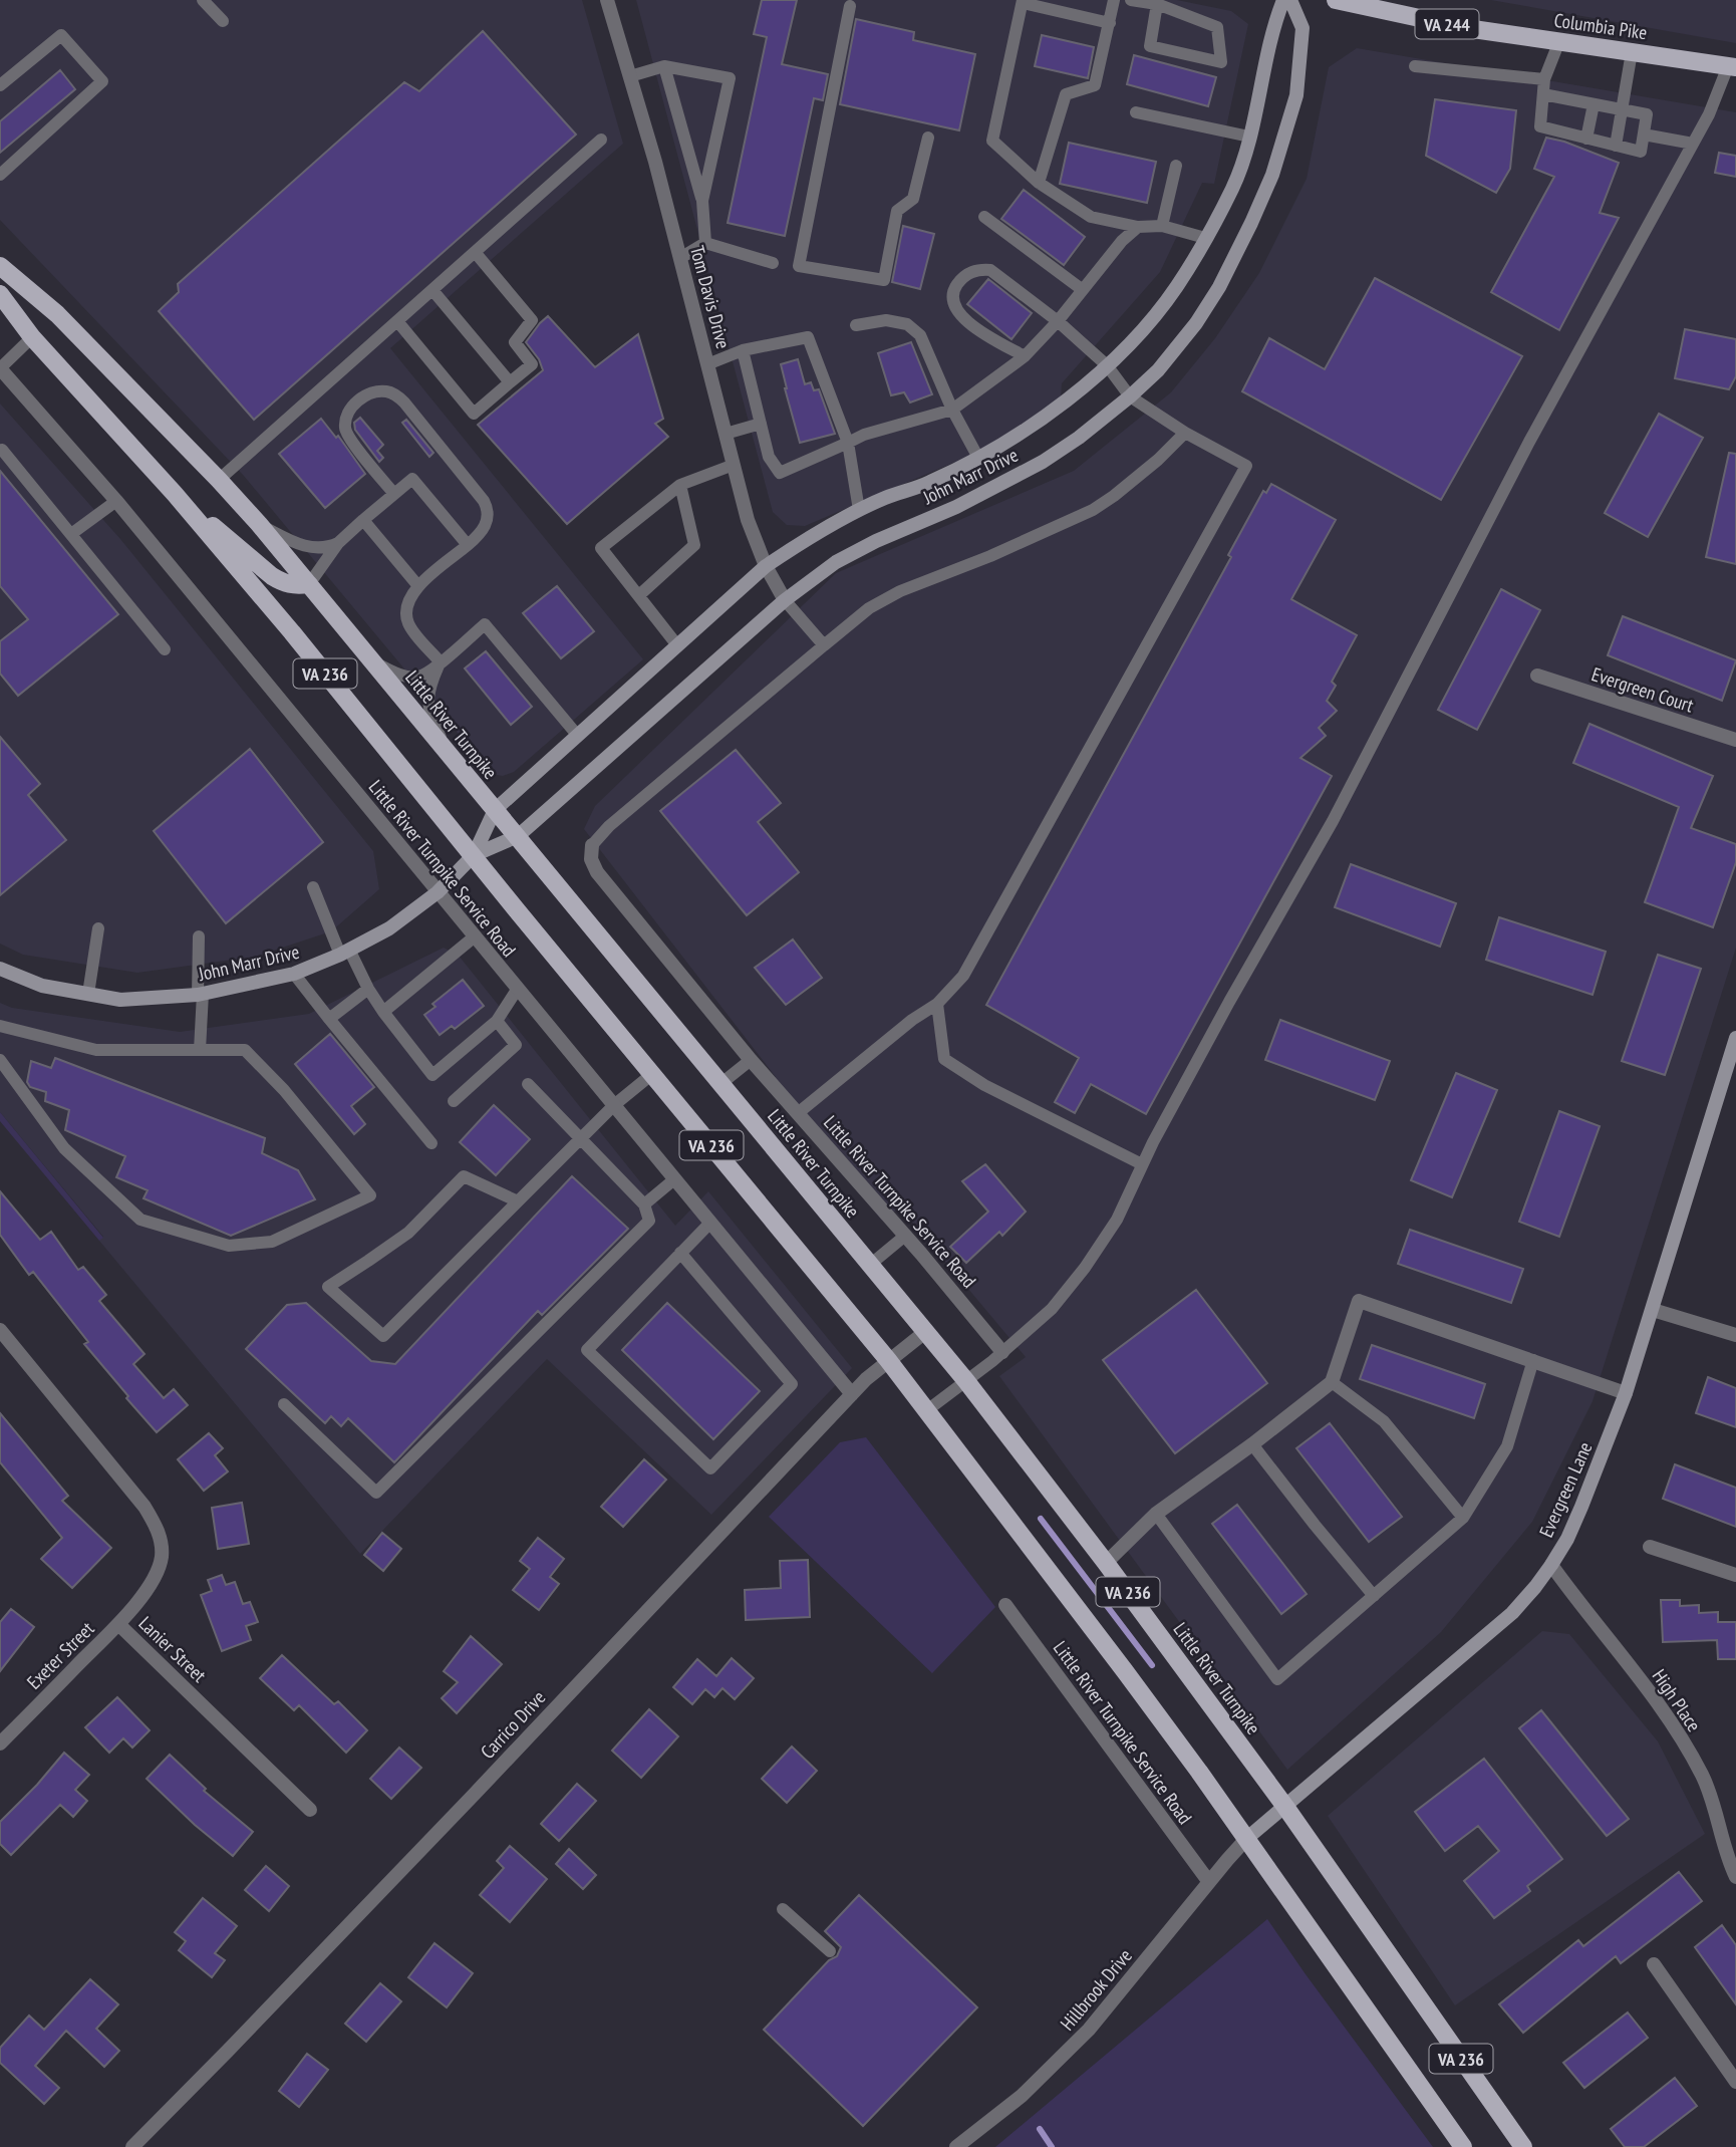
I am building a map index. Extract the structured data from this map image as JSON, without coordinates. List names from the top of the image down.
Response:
{
  "streets": {
    "main road": [
      "VA 244",
      "Columbia Pike",
      "VA 236",
      "Little River Turnpike"
    ],
    "street": [
      "Tom Davis Drive",
      "John Marr Drive",
      "Evergreen Court",
      "Little River Turnpike Service Road",
      "Evergreen Lane",
      "Lanier Street",
      "Exeter Street",
      "High Place",
      "Carrico Drive",
      "Hillbrook Drive"
    ]
  },
  "crossings": [
    ["Tom Davis Drive", "John Marr Drive"],
    ["John Marr Drive", "VA 236"],
    ["John Marr Drive", "Little River Turnpike"],
    ["John Marr Drive", "Little River Turnpike Service Road"],
    ["VA 236", "Evergreen Lane"],
    ["VA 236", "Carrico Drive"],
    ["VA 236", "Hillbrook Drive"],
    ["Little River Turnpike", "Evergreen Lane"],
    ["Little River Turnpike", "Carrico Drive"],
    ["Little River Turnpike Service Road", "Carrico Drive"],
    ["Little River Turnpike Service Road", "Hillbrook Drive"],
    ["Evergreen Lane", "High Place"],
    ["Evergreen Lane", "Hillbrook Drive"],
    ["Lanier Street", "Exeter Street"]
  ]
}
